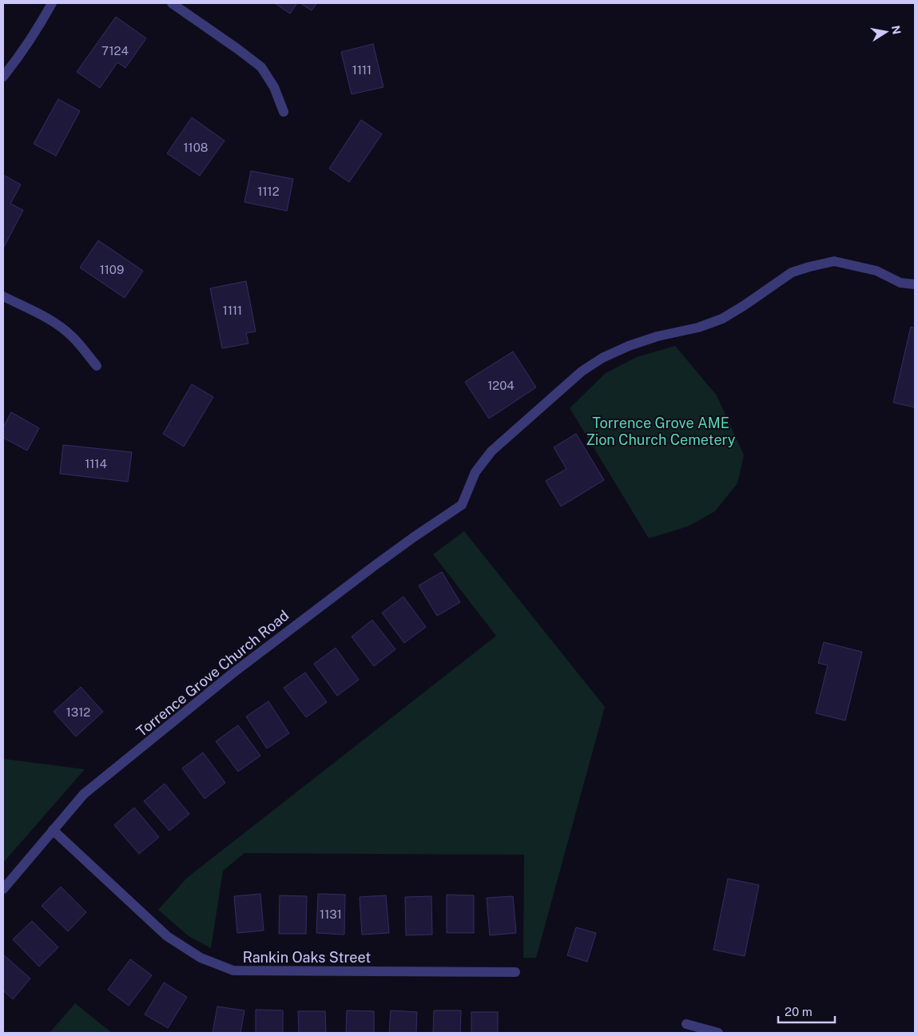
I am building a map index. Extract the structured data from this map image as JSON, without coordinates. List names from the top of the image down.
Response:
{
  "streets": {
    "street": ["Torrence Grove Church Road", "Rankin Oaks Street"]
  },
  "crossings": [
    ["Torrence Grove Church Road", "Rankin Oaks Street"]
  ],
  "parks": ["Torrence Grove AME Zion Church Cemetery"],
  "house_numbers": [
    "7124",
    "1111",
    "1108",
    "1112",
    "1109",
    "1111",
    "1204",
    "1114",
    "1312",
    "1131"
  ],
  "scale_bar": "20 m",
  "north": "right"
}
